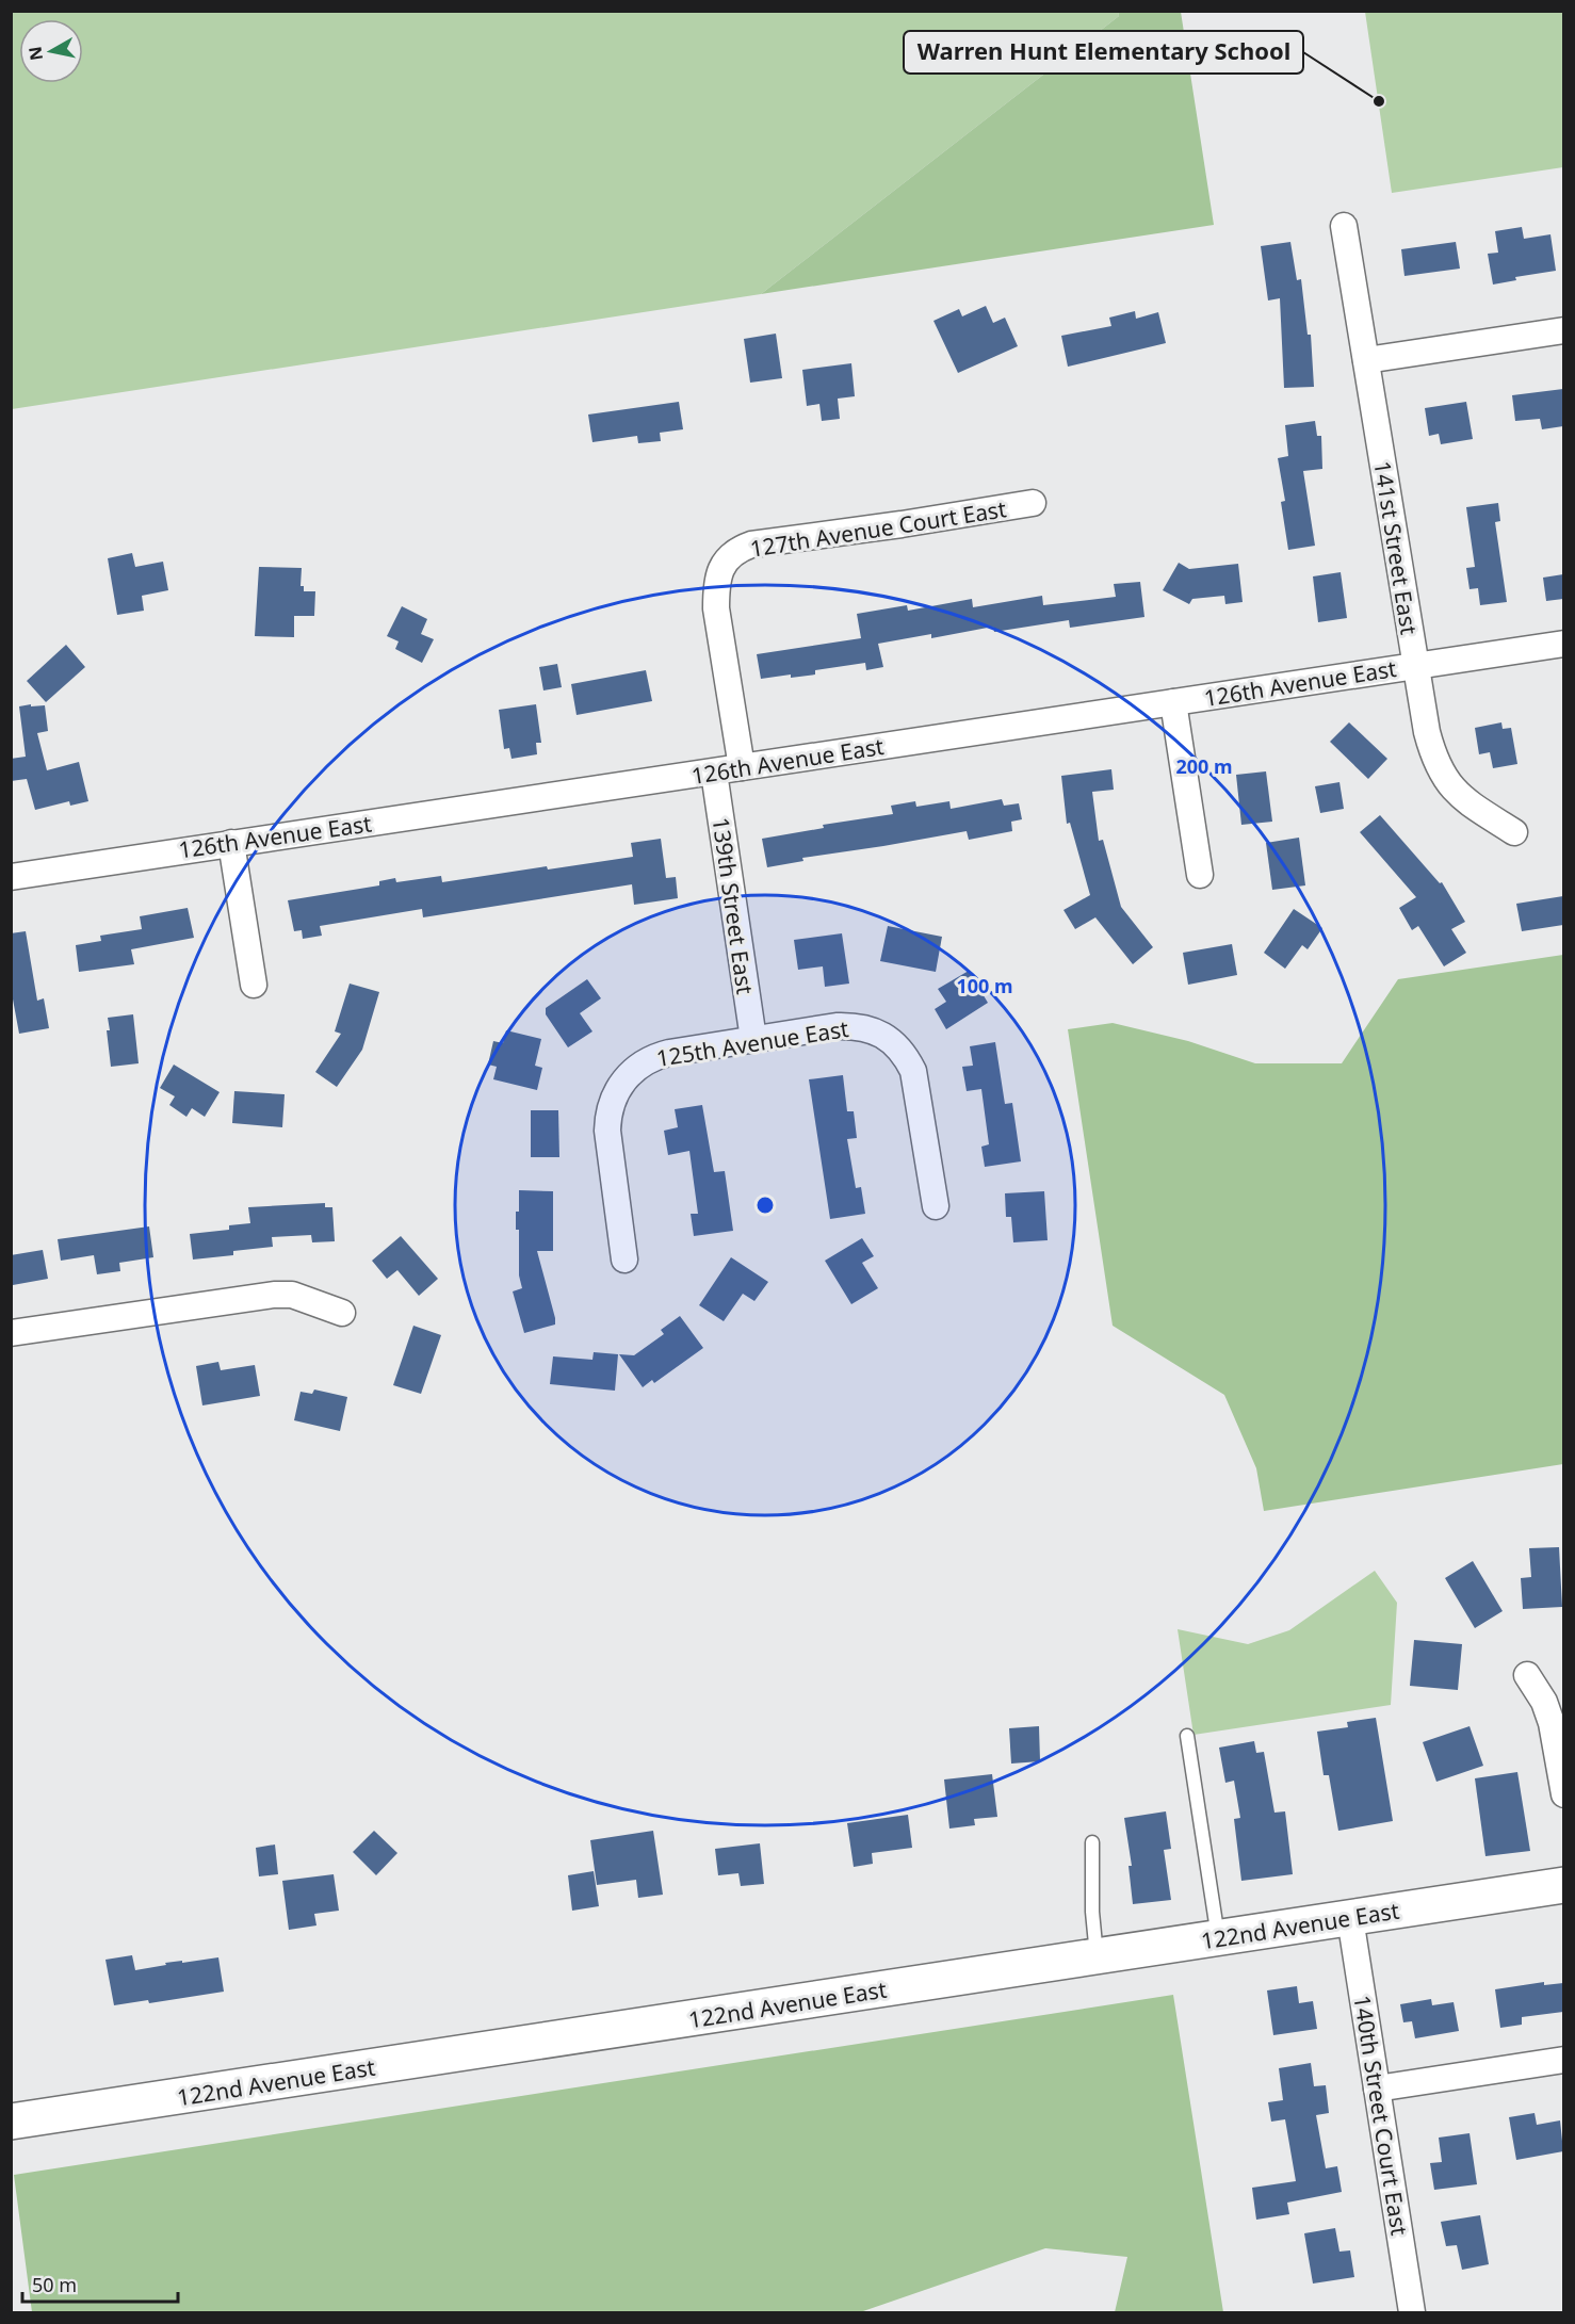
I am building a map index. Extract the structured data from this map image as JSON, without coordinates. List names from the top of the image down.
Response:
{
  "streets": {
    "main road": ["122nd Avenue East"],
    "street": [
      "127th Avenue Court East",
      "141st Street East",
      "126th Avenue East",
      "139th Street East",
      "125th Avenue East",
      "140th Street Court East"
    ]
  },
  "crossings": [
    ["127th Avenue Court East", "126th Avenue East"],
    ["141st Street East", "126th Avenue East"],
    ["126th Avenue East", "139th Street East"],
    ["139th Street East", "125th Avenue East"],
    ["122nd Avenue East", "140th Street Court East"]
  ],
  "places": ["Warren Hunt Elementary School"],
  "scale_bar": "50 m",
  "north": "left",
  "rings": ["200 m", "100 m"]
}
